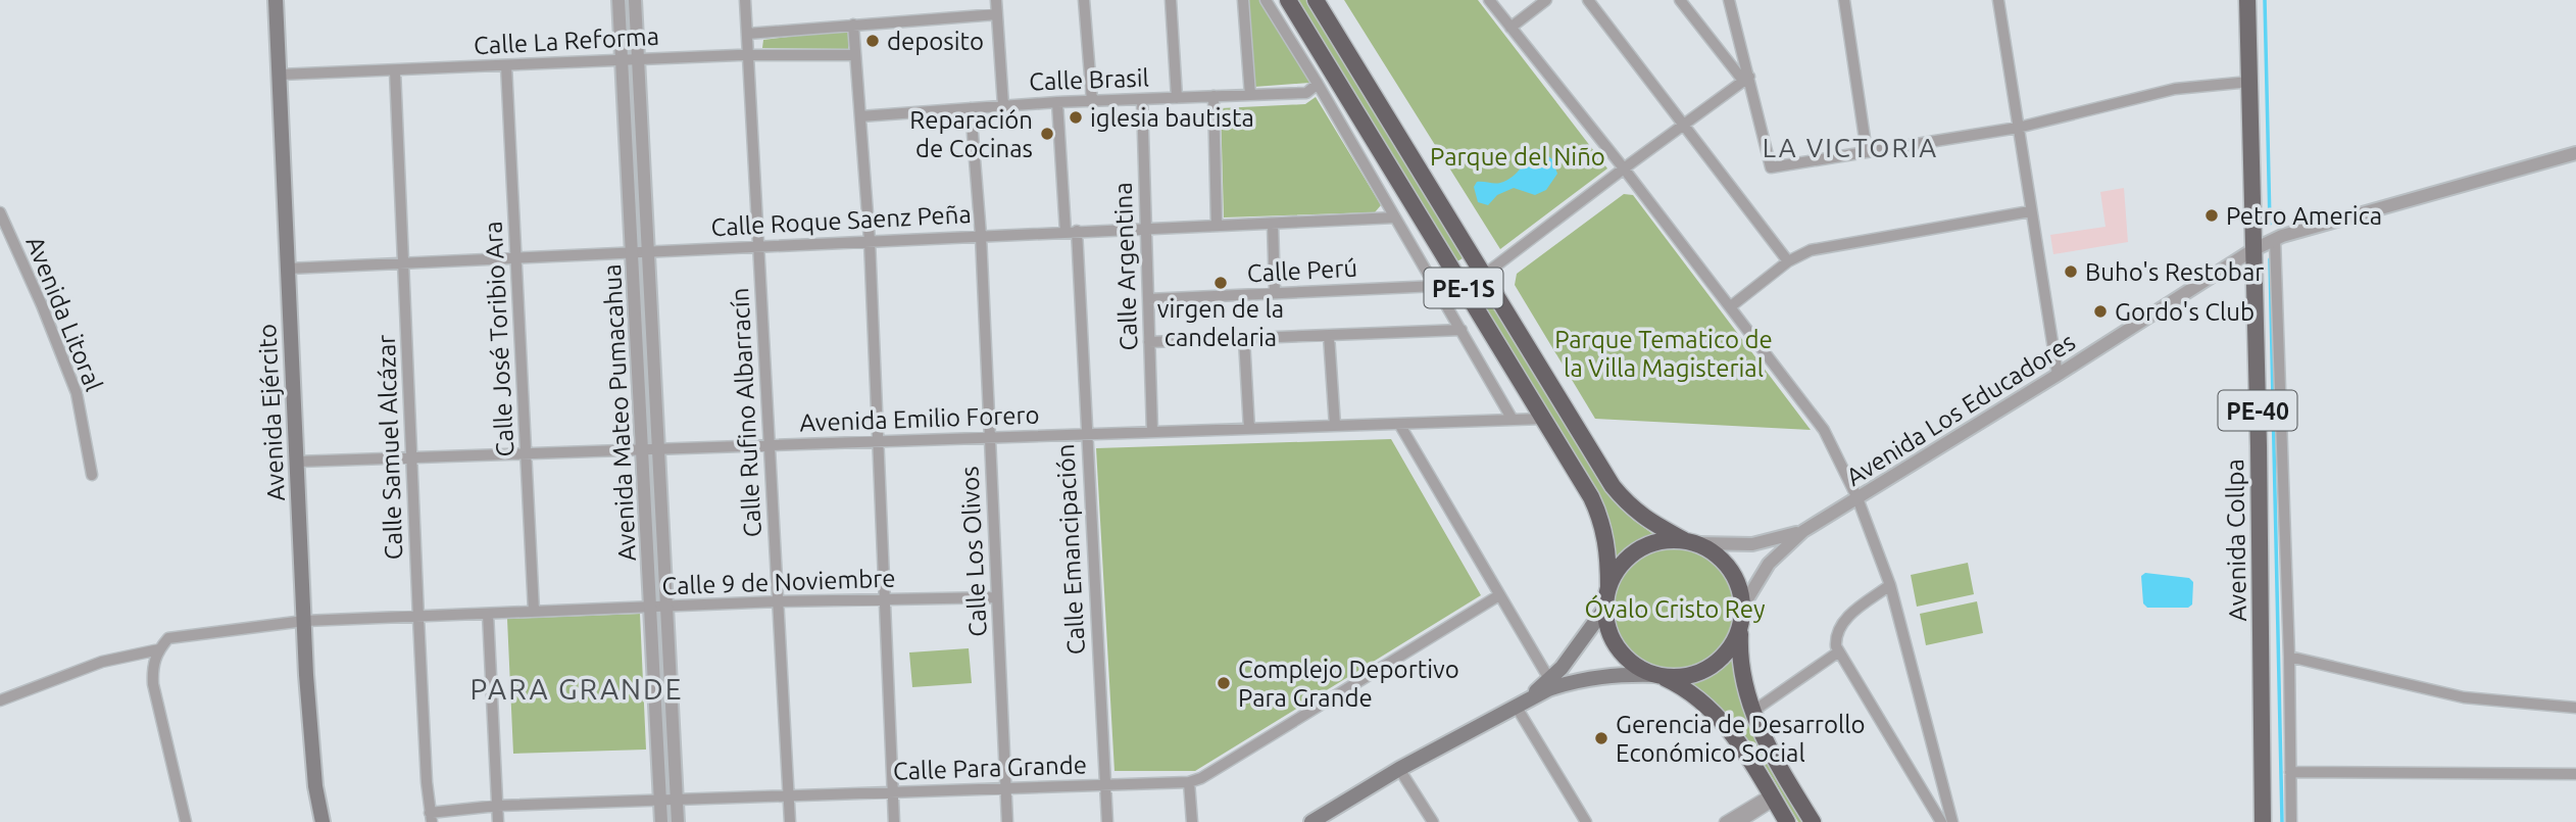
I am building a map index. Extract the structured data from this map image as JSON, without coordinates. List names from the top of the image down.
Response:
{
  "streets": {
    "highway": ["PE-1S"],
    "main road": ["PE-40", "Avenida Ejército", "Avenida Collpa"],
    "street": [
      "Calle La Reforma",
      "Calle Brasil",
      "Calle Roque Saenz Peña",
      "Calle Argentina",
      "Calle Perú",
      "Avenida Litoral",
      "Calle José Toribio Ara",
      "Avenida Los Educadores",
      "Avenida Mateo Pumacahua",
      "Calle Rufino Albarracín",
      "Avenida Emilio Forero",
      "Calle Samuel Alcázar",
      "Calle Emancipación",
      "Calle Los Olivos",
      "Calle 9 de Noviembre",
      "Calle Para Grande"
    ]
  },
  "crossings": [
    ["Calle La Reforma", "Calle José Toribio Ara"],
    ["Calle La Reforma", "Avenida Ejército"],
    ["Calle La Reforma", "Avenida Mateo Pumacahua"],
    ["Calle La Reforma", "Calle Rufino Albarracín"],
    ["Calle La Reforma", "Calle Samuel Alcázar"],
    ["Calle Brasil", "Calle Argentina"],
    ["Calle Brasil", "Calle Emancipación"],
    ["Calle Brasil", "Calle Los Olivos"],
    ["Calle Roque Saenz Peña", "Calle Argentina"],
    ["Calle Roque Saenz Peña", "Calle José Toribio Ara"],
    ["Calle Roque Saenz Peña", "Avenida Ejército"],
    ["Calle Roque Saenz Peña", "Avenida Mateo Pumacahua"],
    ["Calle Roque Saenz Peña", "Calle Rufino Albarracín"],
    ["Calle Roque Saenz Peña", "Calle Samuel Alcázar"],
    ["Calle Roque Saenz Peña", "Calle Emancipación"],
    ["Calle Roque Saenz Peña", "Calle Los Olivos"],
    ["Calle Argentina", "Calle Perú"],
    ["Calle Argentina", "Avenida Emilio Forero"],
    ["PE-1S", "Avenida Los Educadores"],
    ["PE-1S", "Avenida Emilio Forero"],
    ["Calle José Toribio Ara", "Avenida Emilio Forero"],
    ["Calle José Toribio Ara", "Calle 9 de Noviembre"],
    ["Avenida Los Educadores", "Avenida Collpa"],
    ["Avenida Ejército", "Avenida Emilio Forero"],
    ["Avenida Ejército", "Calle 9 de Noviembre"],
    ["Avenida Mateo Pumacahua", "Avenida Emilio Forero"],
    ["Avenida Mateo Pumacahua", "Calle 9 de Noviembre"],
    ["Avenida Mateo Pumacahua", "Calle Para Grande"],
    ["Calle Rufino Albarracín", "Avenida Emilio Forero"],
    ["Calle Rufino Albarracín", "Calle 9 de Noviembre"],
    ["Calle Rufino Albarracín", "Calle Para Grande"],
    ["Avenida Emilio Forero", "Calle Samuel Alcázar"],
    ["Avenida Emilio Forero", "Calle Emancipación"],
    ["Avenida Emilio Forero", "Calle Los Olivos"],
    ["Calle Samuel Alcázar", "Calle 9 de Noviembre"],
    ["Calle Samuel Alcázar", "Calle Para Grande"],
    ["Calle Emancipación", "Calle Para Grande"],
    ["Calle Los Olivos", "Calle 9 de Noviembre"],
    ["Calle Los Olivos", "Calle Para Grande"]
  ],
  "districts": ["LA VICTORIA", "PARA GRANDE"],
  "parks": ["Parque del Niño", "Parque Tematico de la Villa Magisterial", "Óvalo Cristo Rey"],
  "places": [
    "deposito",
    "iglesia bautista",
    "Reparación de Cocinas",
    "Petro America",
    "Buho's Restobar",
    "virgen de la candelaria",
    "Gordo's Club",
    "Complejo Deportivo Para Grande",
    "Gerencia de Desarrollo Económico Social"
  ]
}
